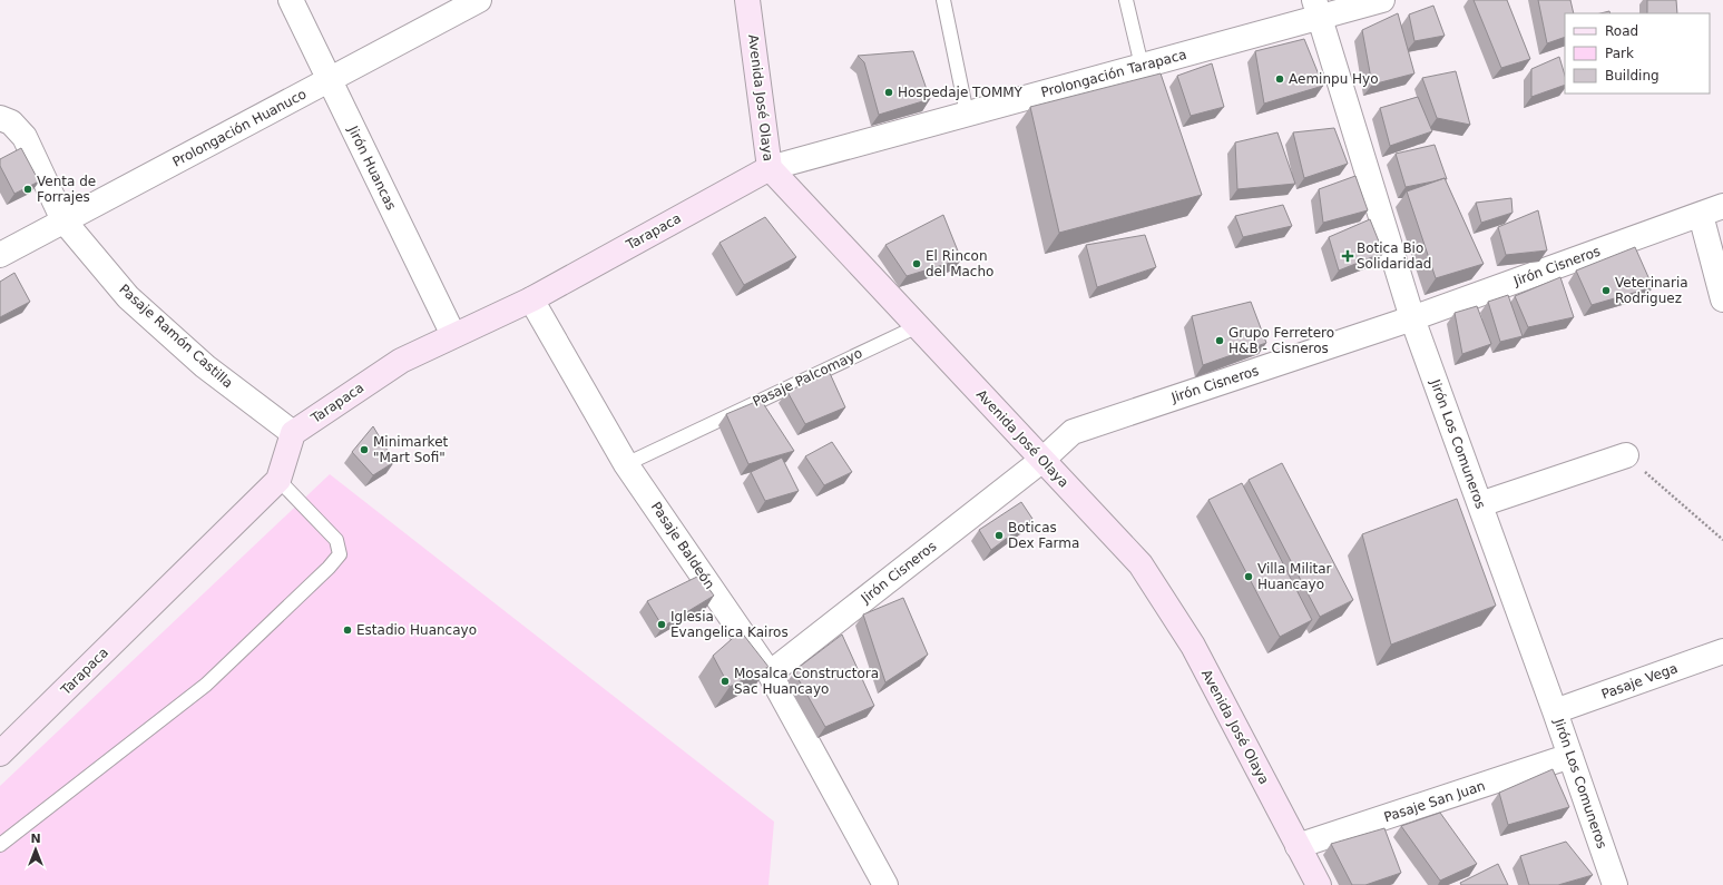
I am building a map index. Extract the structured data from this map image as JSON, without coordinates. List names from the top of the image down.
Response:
{
  "streets": {
    "street": [
      "Prolongación Tarapaca",
      "Avenida José Olaya",
      "Prolongación Huanuco",
      "Jirón Huancas",
      "Tarapaca",
      "Jirón Cisneros",
      "Pasaje Ramón Castilla",
      "Jirón Los Comuneros",
      "Pasaje Baldeón",
      "Pasaje Vega",
      "Pasaje San Juan"
    ],
    "lane": ["Pasaje Palcomayo"]
  },
  "crossings": [
    ["Prolongación Tarapaca", "Avenida José Olaya"],
    ["Prolongación Tarapaca", "Tarapaca"],
    ["Prolongación Tarapaca", "Jirón Los Comuneros"],
    ["Avenida José Olaya", "Tarapaca"],
    ["Avenida José Olaya", "Jirón Cisneros"],
    ["Avenida José Olaya", "Pasaje Palcomayo"],
    ["Avenida José Olaya", "Pasaje San Juan"],
    ["Prolongación Huanuco", "Jirón Huancas"],
    ["Prolongación Huanuco", "Pasaje Ramón Castilla"],
    ["Jirón Huancas", "Tarapaca"],
    ["Tarapaca", "Pasaje Ramón Castilla"],
    ["Tarapaca", "Pasaje Baldeón"],
    ["Jirón Cisneros", "Jirón Los Comuneros"],
    ["Jirón Cisneros", "Pasaje Baldeón"],
    ["Pasaje Palcomayo", "Pasaje Baldeón"],
    ["Jirón Los Comuneros", "Pasaje Vega"],
    ["Jirón Los Comuneros", "Pasaje San Juan"]
  ],
  "places": {
    "other": [
      "Aeminpu Hyo",
      "Hospedaje TOMMY",
      "Venta de Forrajes",
      "El Rincon del Macho",
      "Veterinaria Rodriguez",
      "Grupo Ferretero H&B - Cisneros",
      "Minimarket \"Mart Sofi\"",
      "Boticas Dex Farma",
      "Villa Militar Huancayo",
      "Iglesia Evangelica Kairos",
      "Estadio Huancayo",
      "Mosalca Constructora Sac Huancayo"
    ],
    "health": ["Botica Bio Solidaridad"]
  },
  "legend": ["Road", "Park", "Building"],
  "north": "top"
}
